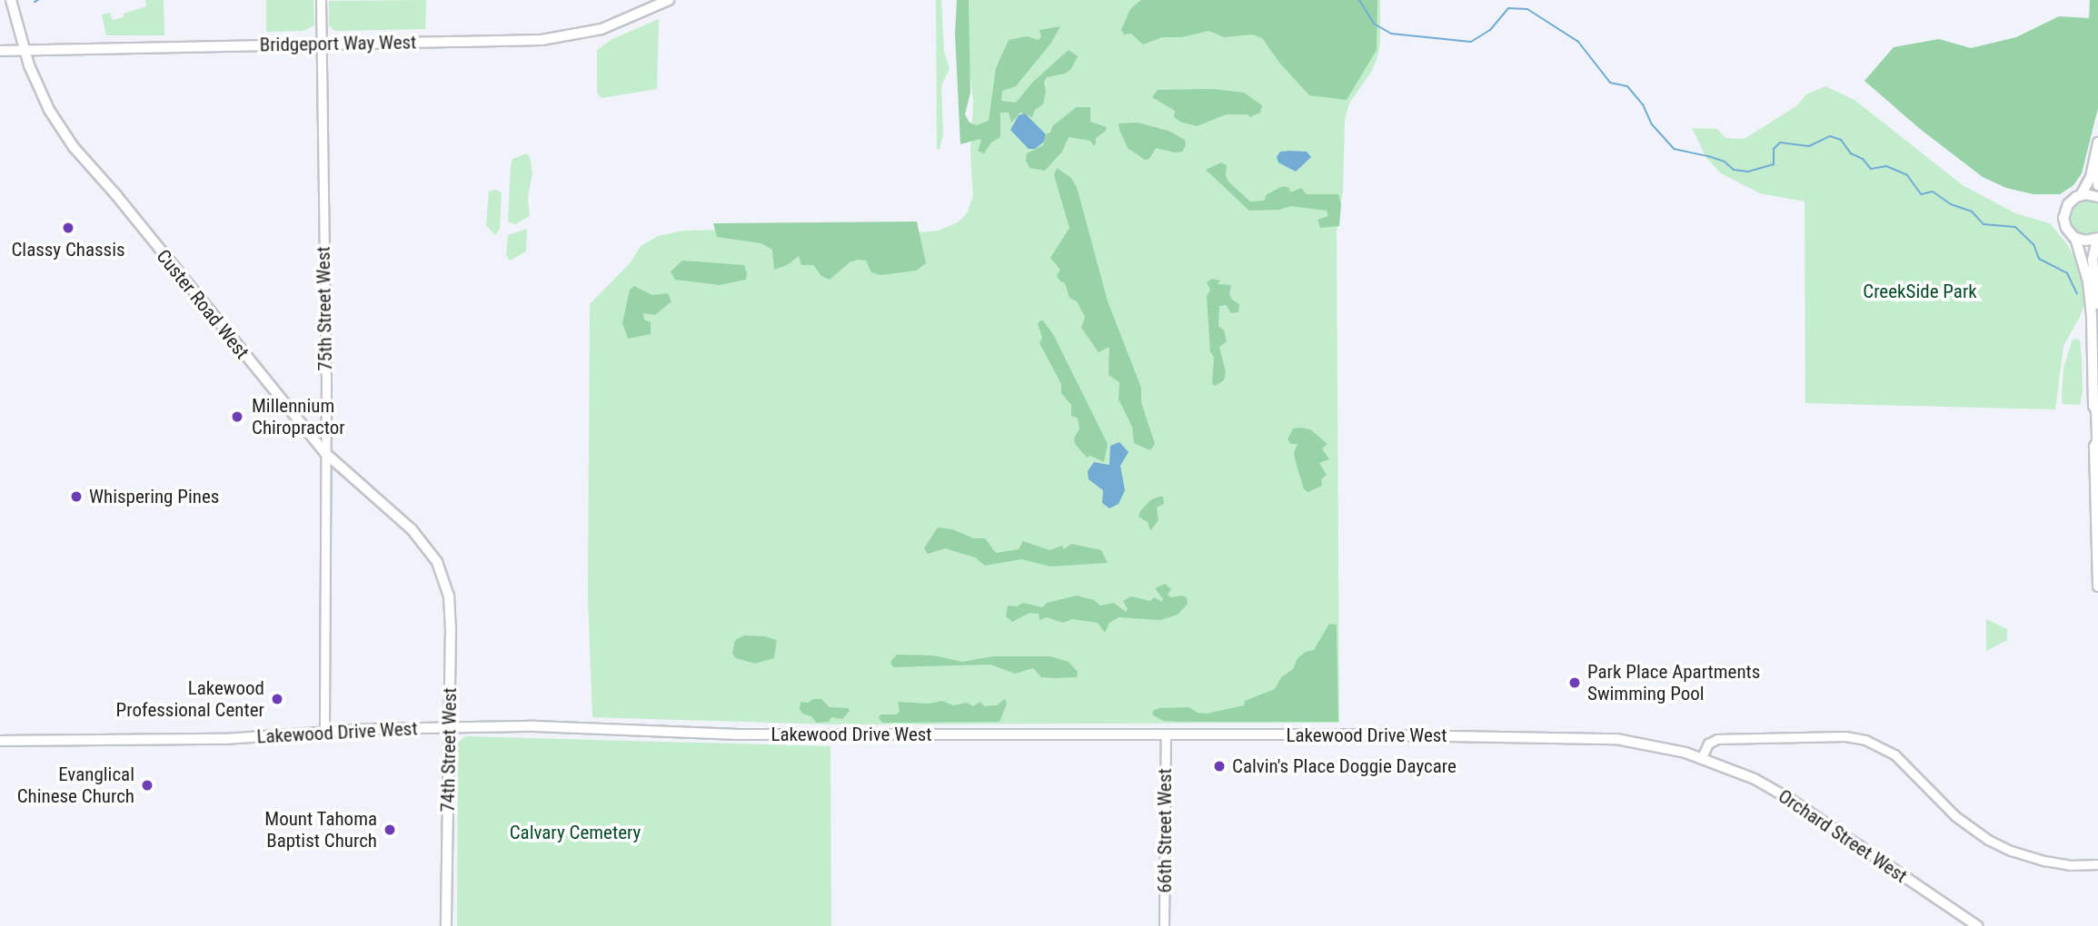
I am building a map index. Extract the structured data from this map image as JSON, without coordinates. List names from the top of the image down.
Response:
{
  "streets": {
    "main road": [
      "Bridgeport Way West",
      "Custer Road West",
      "Lakewood Drive West",
      "74th Street West",
      "Orchard Street West"
    ],
    "street": ["75th Street West", "66th Street West"]
  },
  "crossings": [
    ["Bridgeport Way West", "Custer Road West"],
    ["Bridgeport Way West", "75th Street West"],
    ["Custer Road West", "75th Street West"],
    ["Custer Road West", "74th Street West"],
    ["75th Street West", "Lakewood Drive West"],
    ["Lakewood Drive West", "74th Street West"],
    ["Lakewood Drive West", "66th Street West"],
    ["Lakewood Drive West", "Orchard Street West"]
  ],
  "parks": ["CreekSide Park", "Calvary Cemetery"],
  "places": [
    "Classy Chassis",
    "Millennium Chiropractor",
    "Whispering Pines",
    "Park Place Apartments Swimming Pool",
    "Lakewood Professional Center",
    "Calvin's Place Doggie Daycare",
    "Evanglical Chinese Church",
    "Mount Tahoma Baptist Church"
  ]
}
